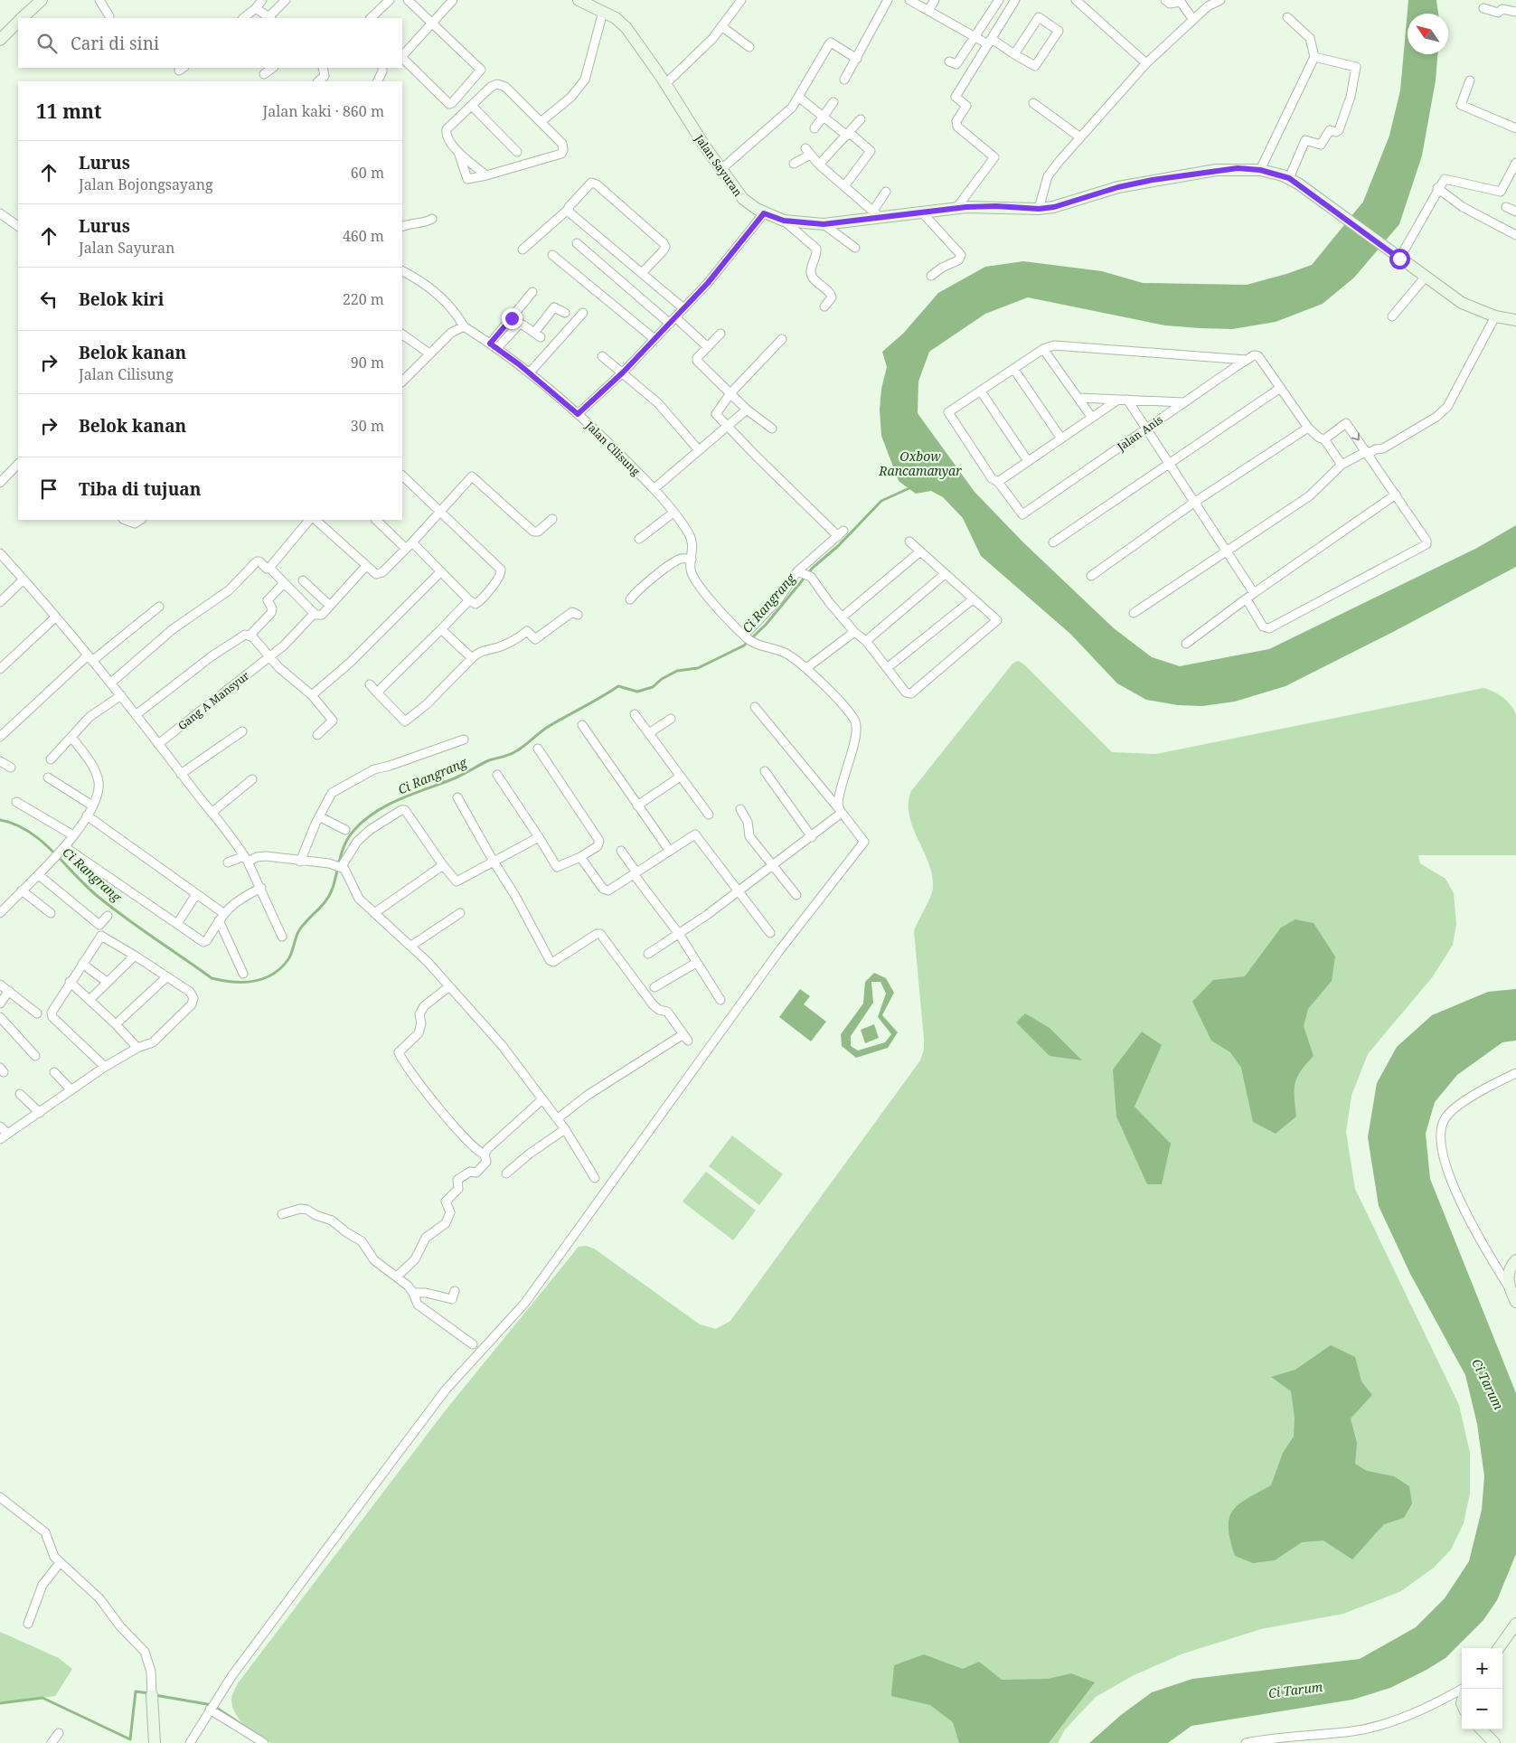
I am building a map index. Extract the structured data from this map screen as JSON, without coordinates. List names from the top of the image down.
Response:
{
  "streets": {
    "street": [
      "Jalan Sayuran",
      "Jalan Anis",
      "Jalan Cilisung",
      "Gang A Mansyur"
    ]
  },
  "water": ["Oxbow Rancamanyar", "Ci Rangrang", "Ci Tarum"],
  "north": "top left",
  "page": {
    "search": "Cari di sini",
    "heading": ["11 mnt", "Jalan kaki · 860 m"],
    "list": [
      ["Lurus", "Jalan Bojongsayang", "60 m"],
      ["Lurus", "Jalan Sayuran", "460 m"],
      ["Belok kiri", "220 m"],
      ["Belok kanan", "Jalan Cilisung", "90 m"],
      ["Belok kanan", "30 m"],
      "Tiba di tujuan"
    ],
    "map_buttons": ["+", "−"]
  }
}
